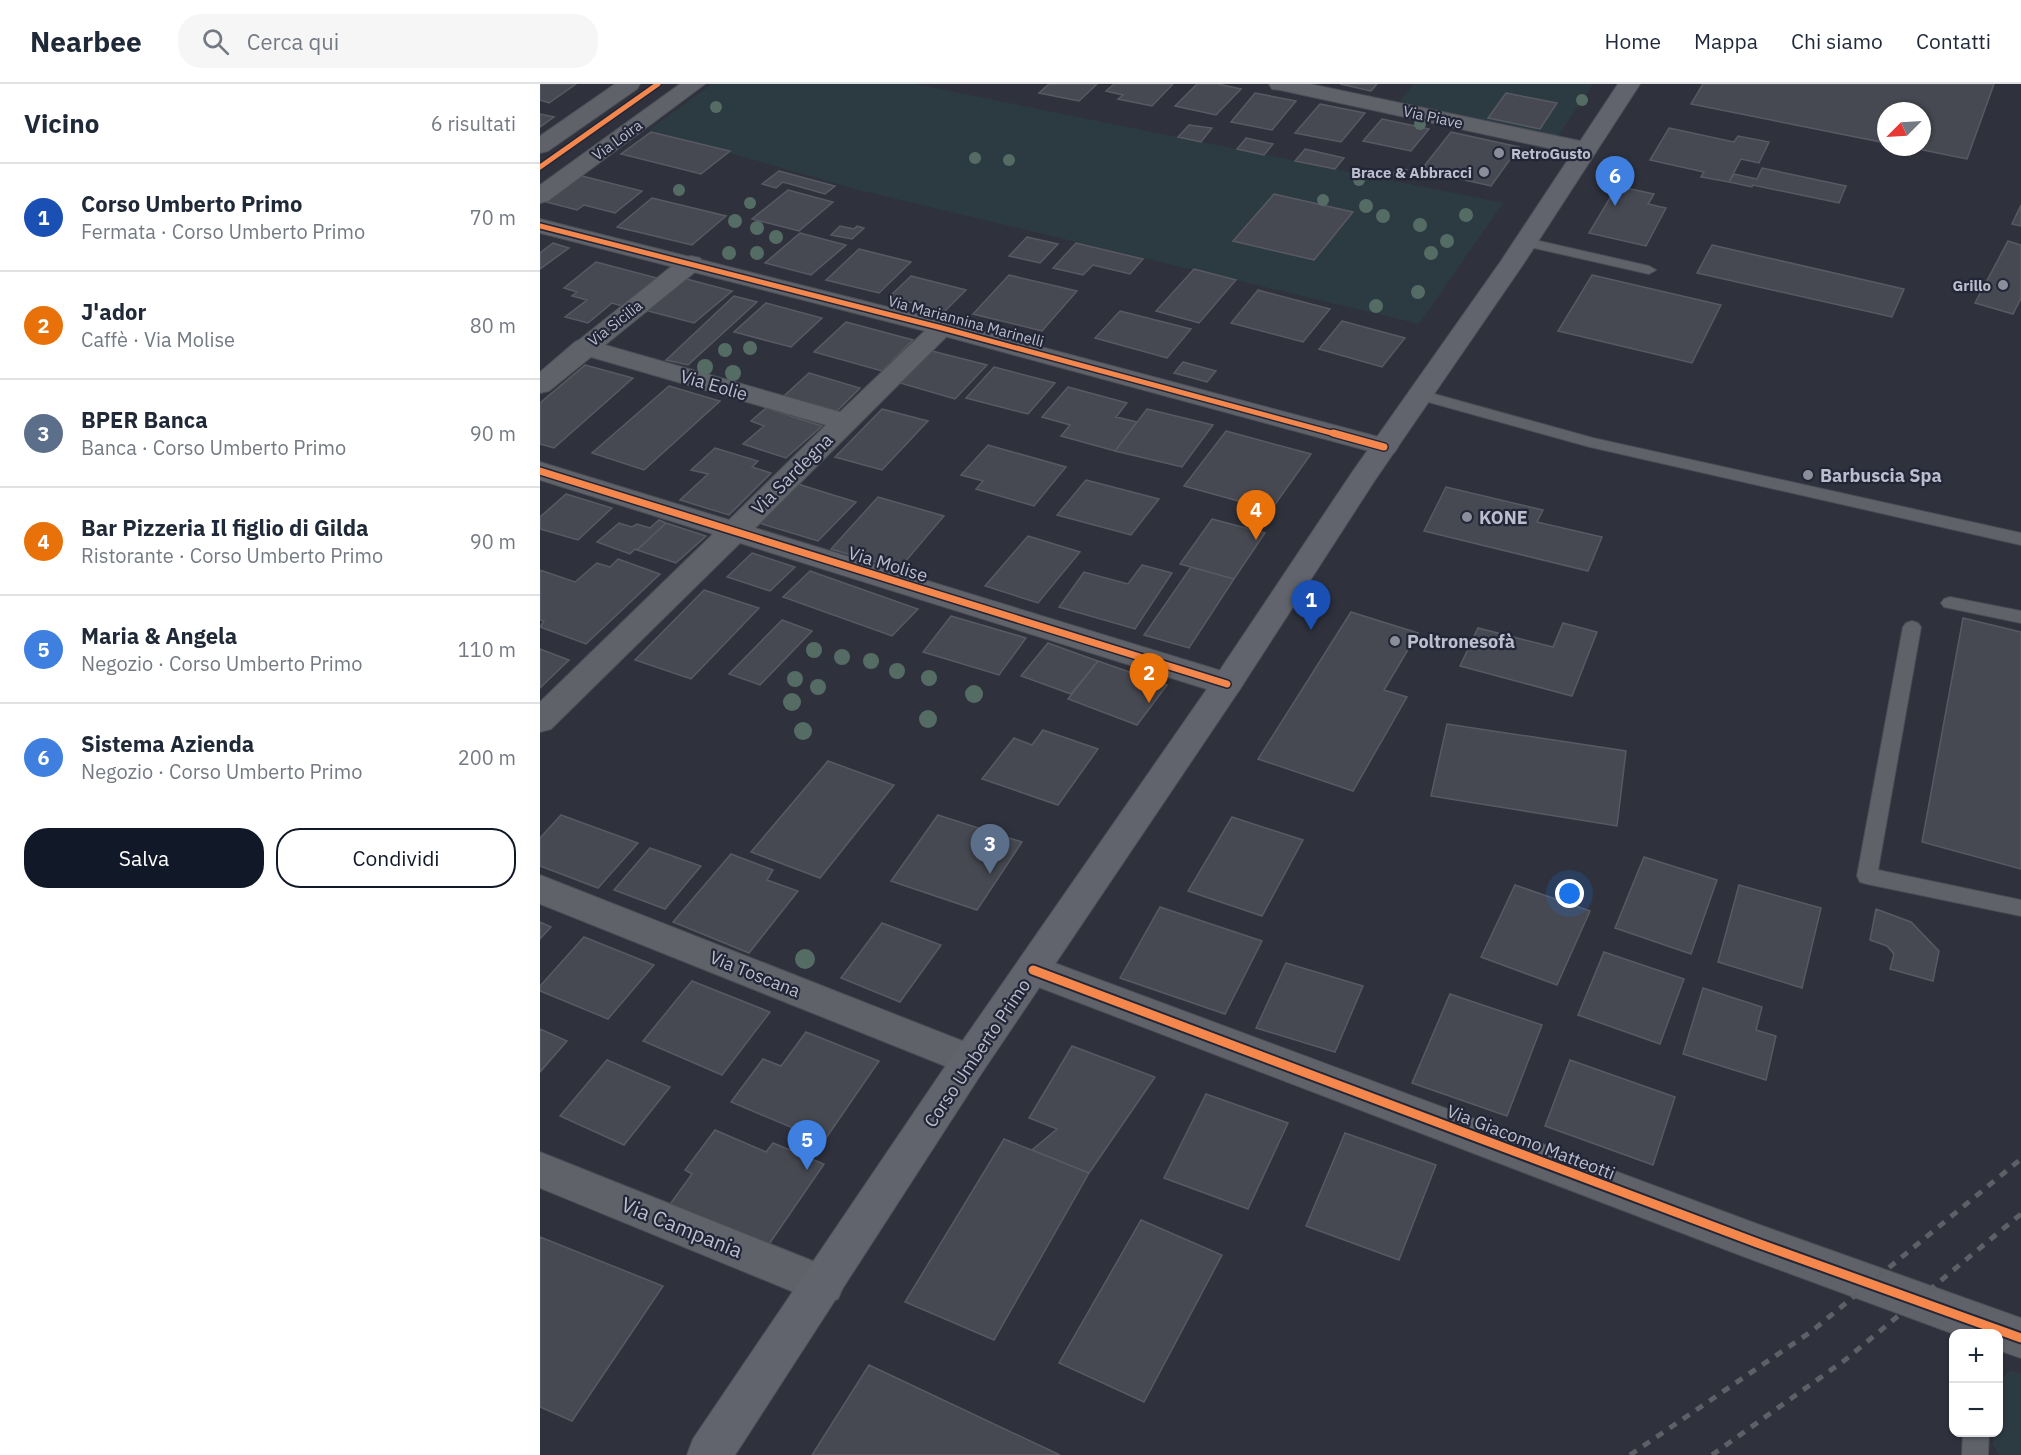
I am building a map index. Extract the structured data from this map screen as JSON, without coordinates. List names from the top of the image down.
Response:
{
  "streets": {
    "main road": ["Corso Umberto Primo"],
    "street": [
      "Via Piave",
      "Via Loira",
      "Via Mariannina Marinelli",
      "Via Sicilia",
      "Via Eolie",
      "Via Sardegna",
      "Via Molise",
      "Via Toscana",
      "Via Giacomo Matteotti",
      "Via Campania"
    ]
  },
  "crossings": [
    ["Via Piave", "Corso Umberto Primo"],
    ["Via Mariannina Marinelli", "Via Sicilia"],
    ["Via Mariannina Marinelli", "Via Sardegna"],
    ["Via Mariannina Marinelli", "Corso Umberto Primo"],
    ["Via Sicilia", "Via Eolie"],
    ["Via Eolie", "Via Sardegna"],
    ["Via Sardegna", "Via Molise"],
    ["Via Molise", "Corso Umberto Primo"],
    ["Via Toscana", "Corso Umberto Primo"],
    ["Corso Umberto Primo", "Via Giacomo Matteotti"],
    ["Corso Umberto Primo", "Via Campania"]
  ],
  "places": [
    "RetroGusto",
    "Brace & Abbracci",
    "Grillo",
    "Barbuscia Spa",
    "KONE",
    "Poltronesofà"
  ],
  "north": "bottom left",
  "page": {
    "header": "Nearbee",
    "search": "Cerca qui",
    "nav": [
      "Home",
      "Mappa",
      "Chi siamo",
      "Contatti"
    ],
    "heading": ["Vicino", "6 risultati"],
    "pins": [
      "6",
      "4",
      "1",
      "2",
      "3",
      "5"
    ],
    "list": [
      {
        "mark": "1",
        "name": "Corso Umberto Primo",
        "note": "Fermata · Corso Umberto Primo",
        "value": "70 m"
      },
      {
        "mark": "2",
        "name": "J'ador",
        "note": "Caffè · Via Molise",
        "value": "80 m"
      },
      {
        "mark": "3",
        "name": "BPER Banca",
        "note": "Banca · Corso Umberto Primo",
        "value": "90 m"
      },
      {
        "mark": "4",
        "name": "Bar Pizzeria Il figlio di Gilda",
        "note": "Ristorante · Corso Umberto Primo",
        "value": "90 m"
      },
      {
        "mark": "5",
        "name": "Maria & Angela",
        "note": "Negozio · Corso Umberto Primo",
        "value": "110 m"
      },
      {
        "mark": "6",
        "name": "Sistema Azienda",
        "note": "Negozio · Corso Umberto Primo",
        "value": "200 m"
      }
    ],
    "buttons": ["Salva", "Condividi"],
    "map_buttons": ["+", "−"]
  }
}
